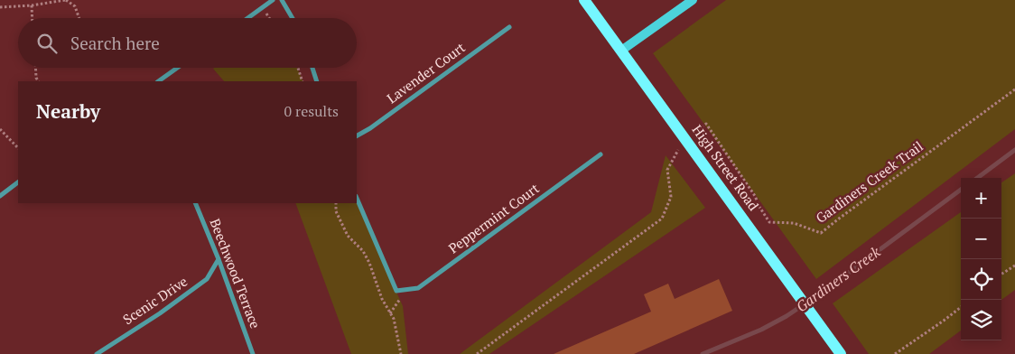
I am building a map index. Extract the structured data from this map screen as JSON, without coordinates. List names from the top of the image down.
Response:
{
  "streets": {
    "main road": ["High Street Road"],
    "street": [
      "Lavender Court",
      "Peppermint Court",
      "Beechwood Terrace",
      "Scenic Drive"
    ],
    "path": ["Gardiners Creek Trail"]
  },
  "crossings": [
    ["High Street Road", "Gardiners Creek Trail"],
    ["Beechwood Terrace", "Scenic Drive"]
  ],
  "water": ["Gardiners Creek"],
  "page": {
    "search": "Search here",
    "heading": ["Nearby", "0 results"],
    "map_buttons": ["+", "−"]
  }
}
